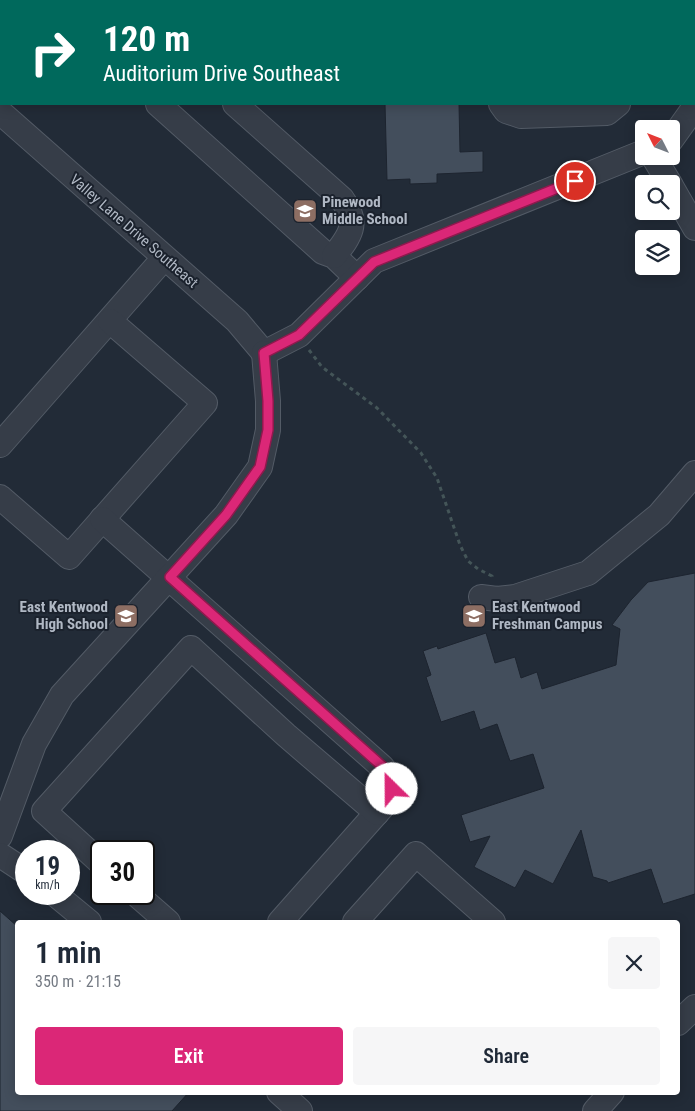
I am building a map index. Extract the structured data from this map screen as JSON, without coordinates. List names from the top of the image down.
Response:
{
  "streets": {
    "street": ["Valley Lane Drive Southeast"]
  },
  "places": {
    "school or university": ["Pinewood Middle School", "East Kentwood High School", "East Kentwood Freshman Campus"]
  },
  "north": "top left",
  "page": {
    "turn": ["120 m", "Auditorium Drive Southeast"],
    "speed": "19 km/h",
    "limit": "30",
    "heading": ["1 min", "350 m · 21:15"],
    "buttons": ["Exit", "Share"]
  }
}
